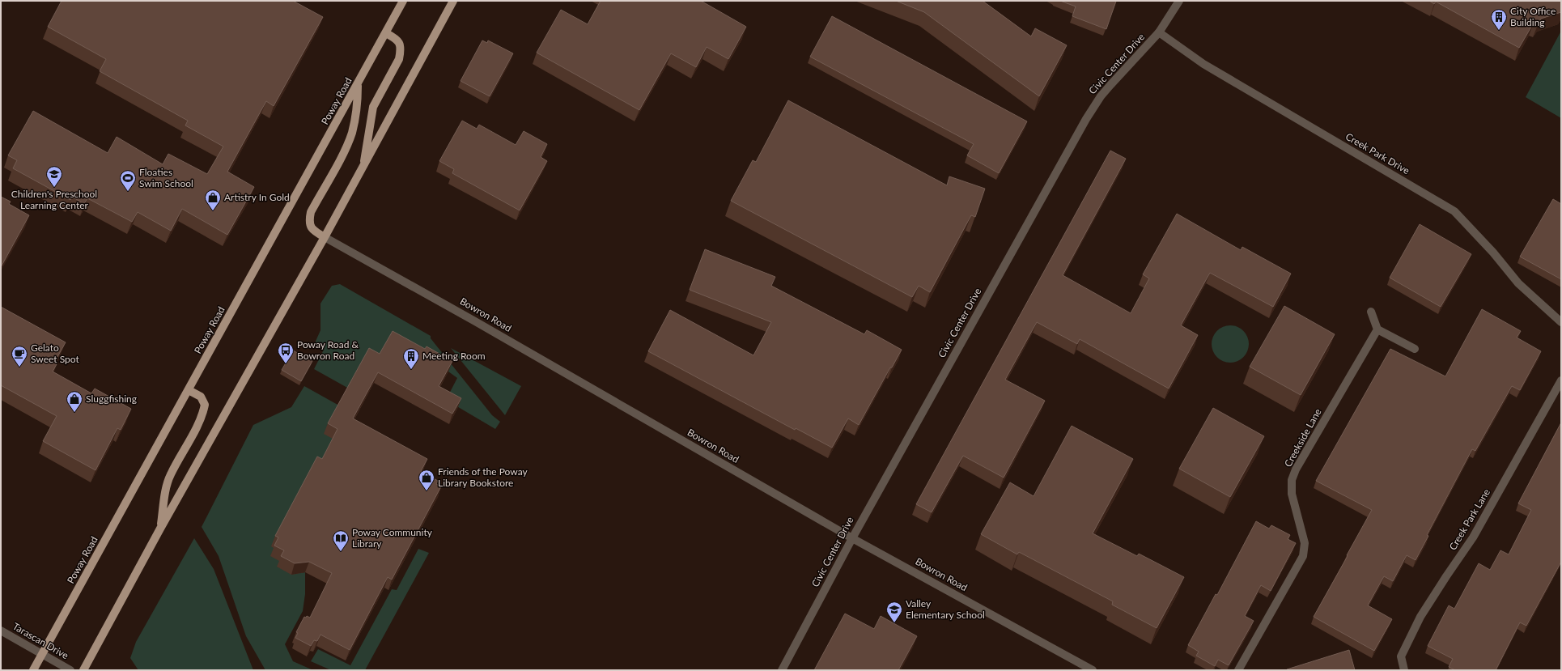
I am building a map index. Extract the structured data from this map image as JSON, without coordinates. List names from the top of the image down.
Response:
{
  "streets": {
    "main road": ["Poway Road"],
    "street": [
      "Civic Center Drive",
      "Creek Park Drive",
      "Bowron Road",
      "Creekside Lane",
      "Creek Park Lane",
      "Tarascan Drive"
    ]
  },
  "crossings": [
    ["Civic Center Drive", "Creek Park Drive"],
    ["Civic Center Drive", "Bowron Road"],
    ["Poway Road", "Tarascan Drive"]
  ],
  "places": {
    "building": ["City Office Building", "Meeting Room"],
    "school or university": ["Children's Preschool Learning Center", "Valley Elementary School"],
    "sports": ["Floaties Swim School"],
    "shop": ["Artistry In Gold", "Sluggfishing", "Friends of the Poway Library Bookstore"],
    "bus stop": ["Poway Road & Bowron Road"],
    "cafe": ["Gelato Sweet Spot"],
    "library": ["Poway Community Library"]
  }
}
